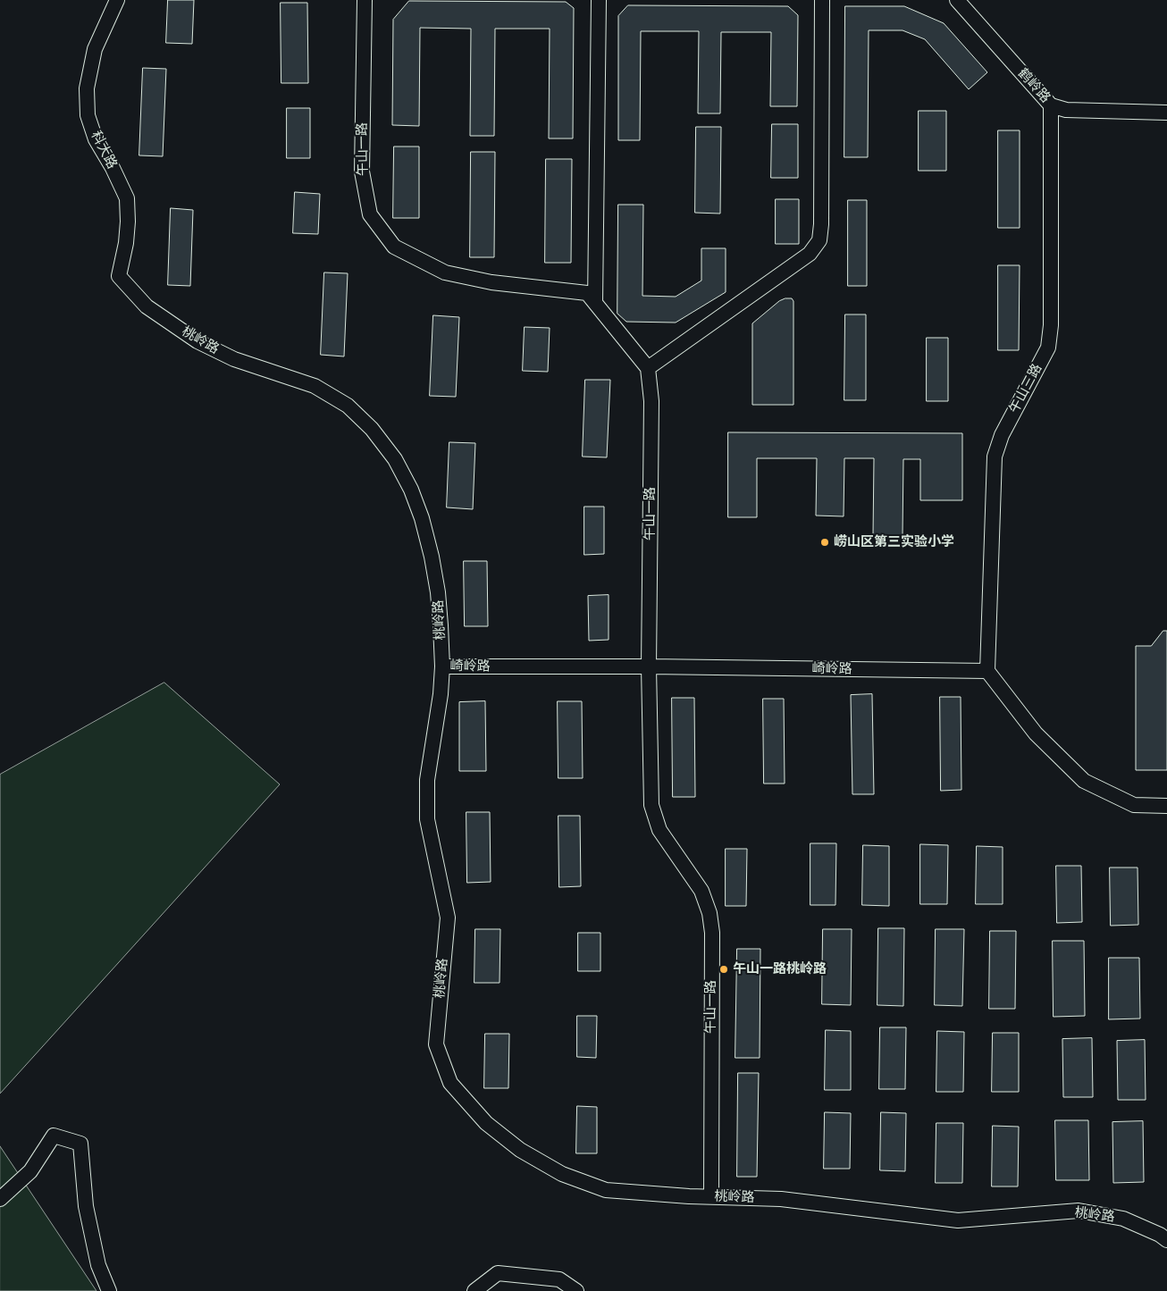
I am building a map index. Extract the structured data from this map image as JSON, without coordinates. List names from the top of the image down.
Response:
{
  "streets": {
    "street": [
      "鹤岭路",
      "午山一路",
      "科大路",
      "桃岭路",
      "午山三路",
      "崎岭路"
    ]
  },
  "crossings": [
    ["鹤岭路", "午山三路"],
    ["午山一路", "桃岭路"],
    ["午山一路", "崎岭路"],
    ["科大路", "桃岭路"],
    ["桃岭路", "崎岭路"],
    ["午山三路", "崎岭路"]
  ],
  "places": ["崂山区第三实验小学", "午山一路桃岭路"]
}
